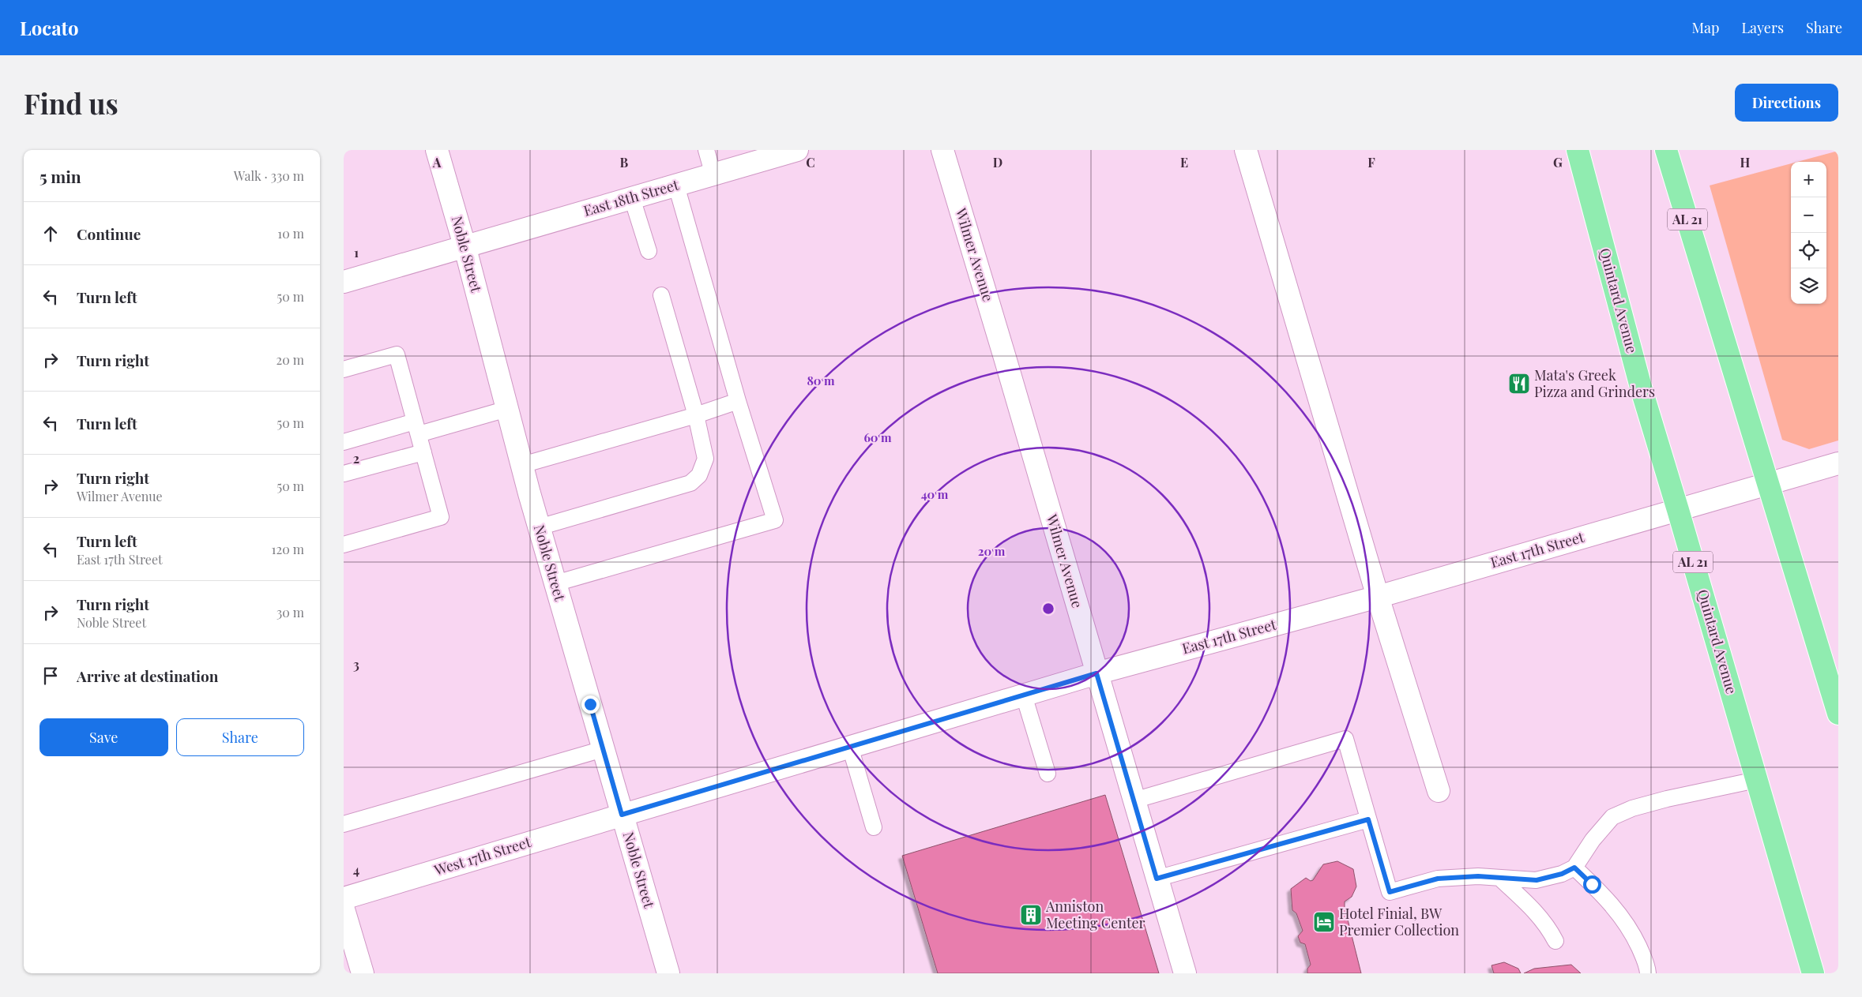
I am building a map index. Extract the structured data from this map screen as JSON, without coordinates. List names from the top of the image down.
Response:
{
  "streets": {
    "highway": ["AL 21", "Quintard Avenue"],
    "street": [
      "East 18th Street",
      "Noble Street",
      "Wilmer Avenue",
      "East 17th Street",
      "West 17th Street"
    ]
  },
  "crossings": [
    ["East 18th Street", "Noble Street"],
    ["AL 21", "East 17th Street"],
    ["Noble Street", "East 17th Street"],
    ["Noble Street", "West 17th Street"],
    ["Wilmer Avenue", "East 17th Street"],
    ["Quintard Avenue", "East 17th Street"],
    ["East 17th Street", "West 17th Street"]
  ],
  "places": {
    "restaurant": ["Mata's Greek Pizza and Grinders"],
    "building": ["Anniston Meeting Center"],
    "hotel": ["Hotel Finial, BW Premier Collection"]
  },
  "page": {
    "header": "Locato",
    "nav": ["Map", "Layers", "Share"],
    "buttons": [
      "Directions",
      ["Save", "Share"]
    ],
    "title": "Find us",
    "heading": ["5 min", "Walk · 330 m"],
    "map_buttons": ["+", "−"],
    "list": [
      ["Continue", "10 m"],
      ["Turn left", "50 m"],
      ["Turn right", "20 m"],
      ["Turn left", "50 m"],
      ["Turn right", "Wilmer Avenue", "50 m"],
      ["Turn left", "East 17th Street", "120 m"],
      ["Turn right", "Noble Street", "30 m"],
      "Arrive at destination"
    ]
  },
  "grid": {
    "columns": [
      "A",
      "B",
      "C",
      "D",
      "E",
      "F",
      "G",
      "H"
    ],
    "rows": [
      "1",
      "2",
      "3",
      "4"
    ]
  },
  "rings": [
    "80 m",
    "60 m",
    "40 m",
    "20 m"
  ]
}
